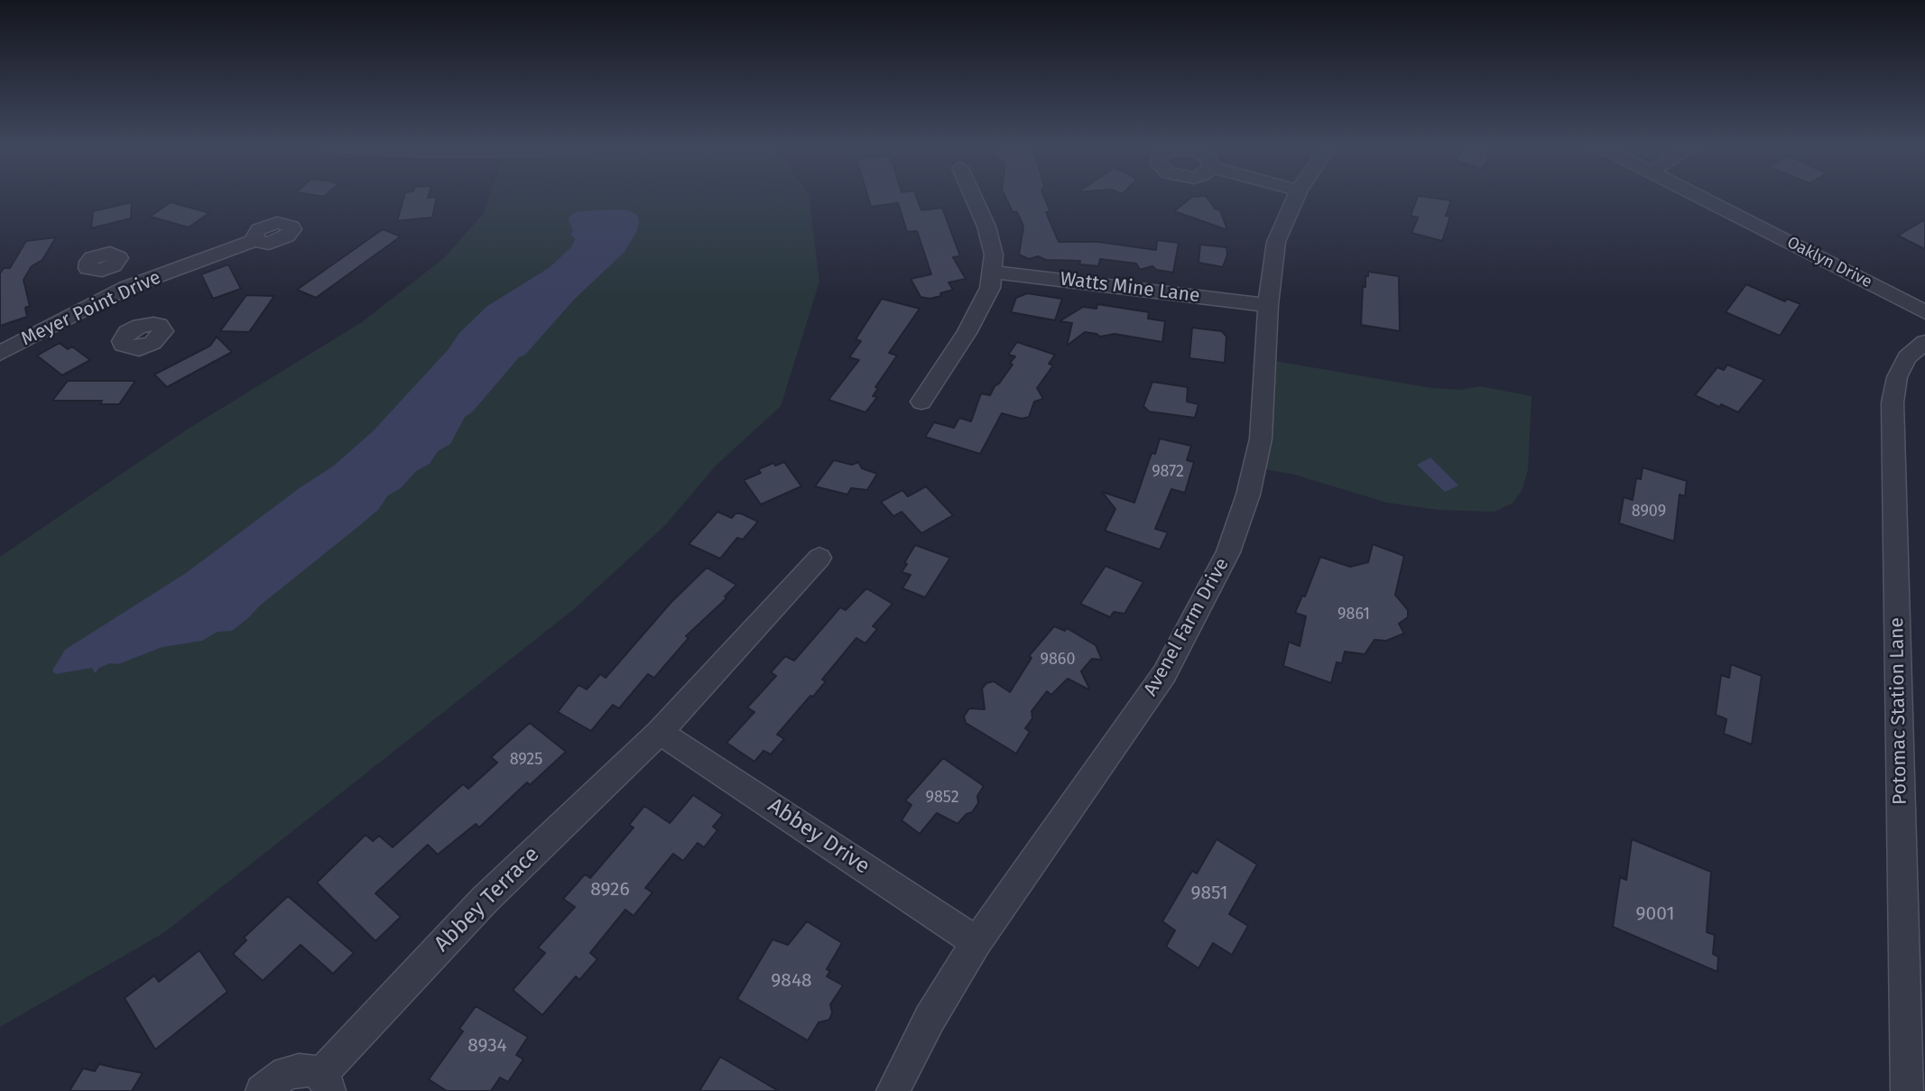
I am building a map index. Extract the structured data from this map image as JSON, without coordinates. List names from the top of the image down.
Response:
{
  "streets": {
    "street": [
      "Oaklyn Drive",
      "Watts Mine Lane",
      "Meyer Point Drive",
      "Avenel Farm Drive",
      "Potomac Station Lane",
      "Abbey Drive",
      "Abbey Terrace"
    ]
  },
  "crossings": [
    ["Watts Mine Lane", "Avenel Farm Drive"],
    ["Avenel Farm Drive", "Abbey Drive"],
    ["Abbey Drive", "Abbey Terrace"]
  ],
  "house_numbers": [
    "9872",
    "8909",
    "9861",
    "9860",
    "8925",
    "9852",
    "8926",
    "9851",
    "9001",
    "9848",
    "8934"
  ]
}
